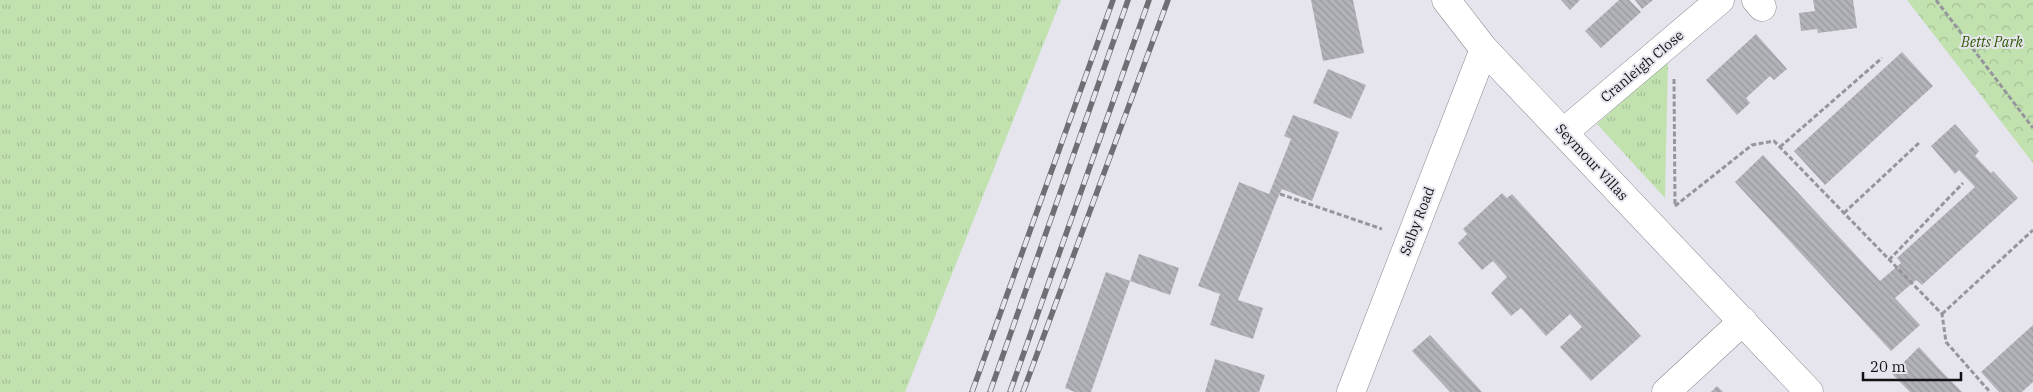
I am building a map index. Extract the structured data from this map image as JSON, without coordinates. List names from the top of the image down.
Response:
{
  "streets": {
    "street": ["Cranleigh Close", "Seymour Villas", "Selby Road"]
  },
  "crossings": [
    ["Cranleigh Close", "Seymour Villas"],
    ["Seymour Villas", "Selby Road"]
  ],
  "parks": ["Betts Park"],
  "scale_bar": "20 m"
}
